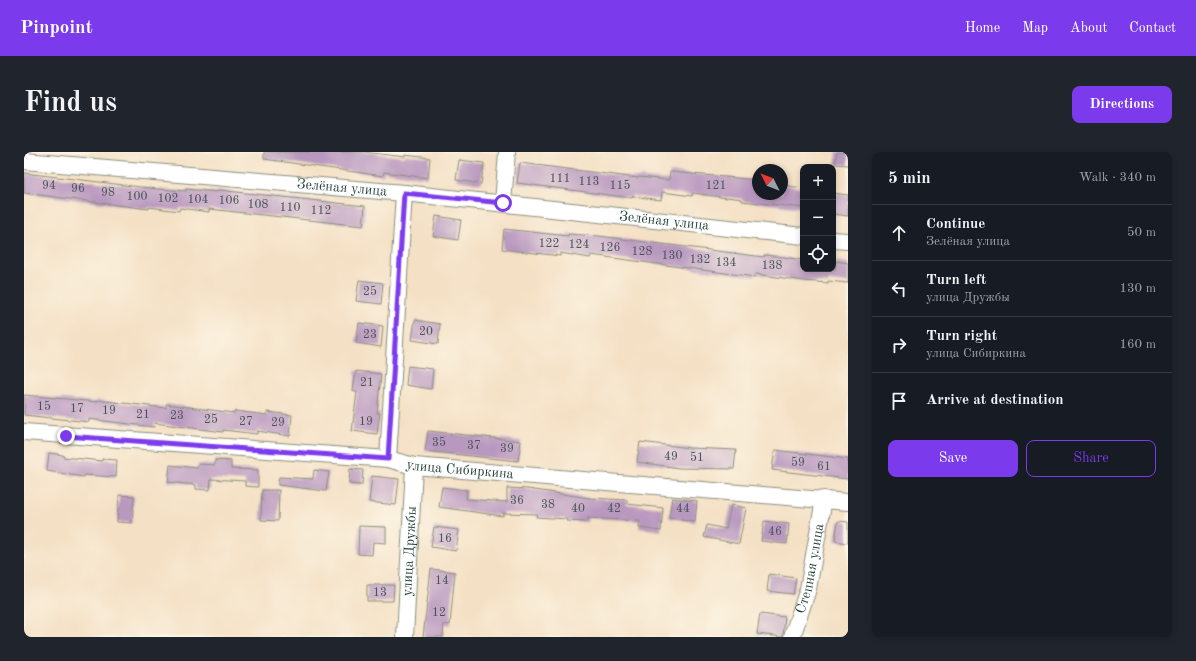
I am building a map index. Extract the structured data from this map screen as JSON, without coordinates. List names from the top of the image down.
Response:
{
  "streets": {
    "street": [
      "Зелёная улица",
      "улица Сибиркина",
      "улица Дружбы",
      "Степная улица"
    ]
  },
  "crossings": [
    ["улица Сибиркина", "улица Дружбы"],
    ["улица Сибиркина", "Степная улица"]
  ],
  "house_numbers": [
    "111",
    "113",
    "94",
    "115",
    "121",
    "96",
    "98",
    "100",
    "102",
    "104",
    "106",
    "108",
    "110",
    "112",
    "122",
    "124",
    "126",
    "128",
    "130",
    "132",
    "134",
    "138",
    "25",
    "20",
    "23",
    "21",
    "15",
    "17",
    "19",
    "21",
    "23",
    "25",
    "27",
    "19",
    "29",
    "35",
    "37",
    "39",
    "49",
    "51",
    "59",
    "61",
    "36",
    "38",
    "40",
    "42",
    "44",
    "46",
    "16",
    "14",
    "13",
    "12"
  ],
  "north": "top left",
  "page": {
    "header": "Pinpoint",
    "nav": [
      "Home",
      "Map",
      "About",
      "Contact"
    ],
    "buttons": [
      "Directions",
      ["Save", "Share"]
    ],
    "title": "Find us",
    "heading": ["5 min", "Walk · 340 m"],
    "map_buttons": ["+", "−"],
    "list": [
      ["Continue", "Зелёная улица", "50 m"],
      ["Turn left", "улица Дружбы", "130 m"],
      ["Turn right", "улица Сибиркина", "160 m"],
      "Arrive at destination"
    ]
  }
}
